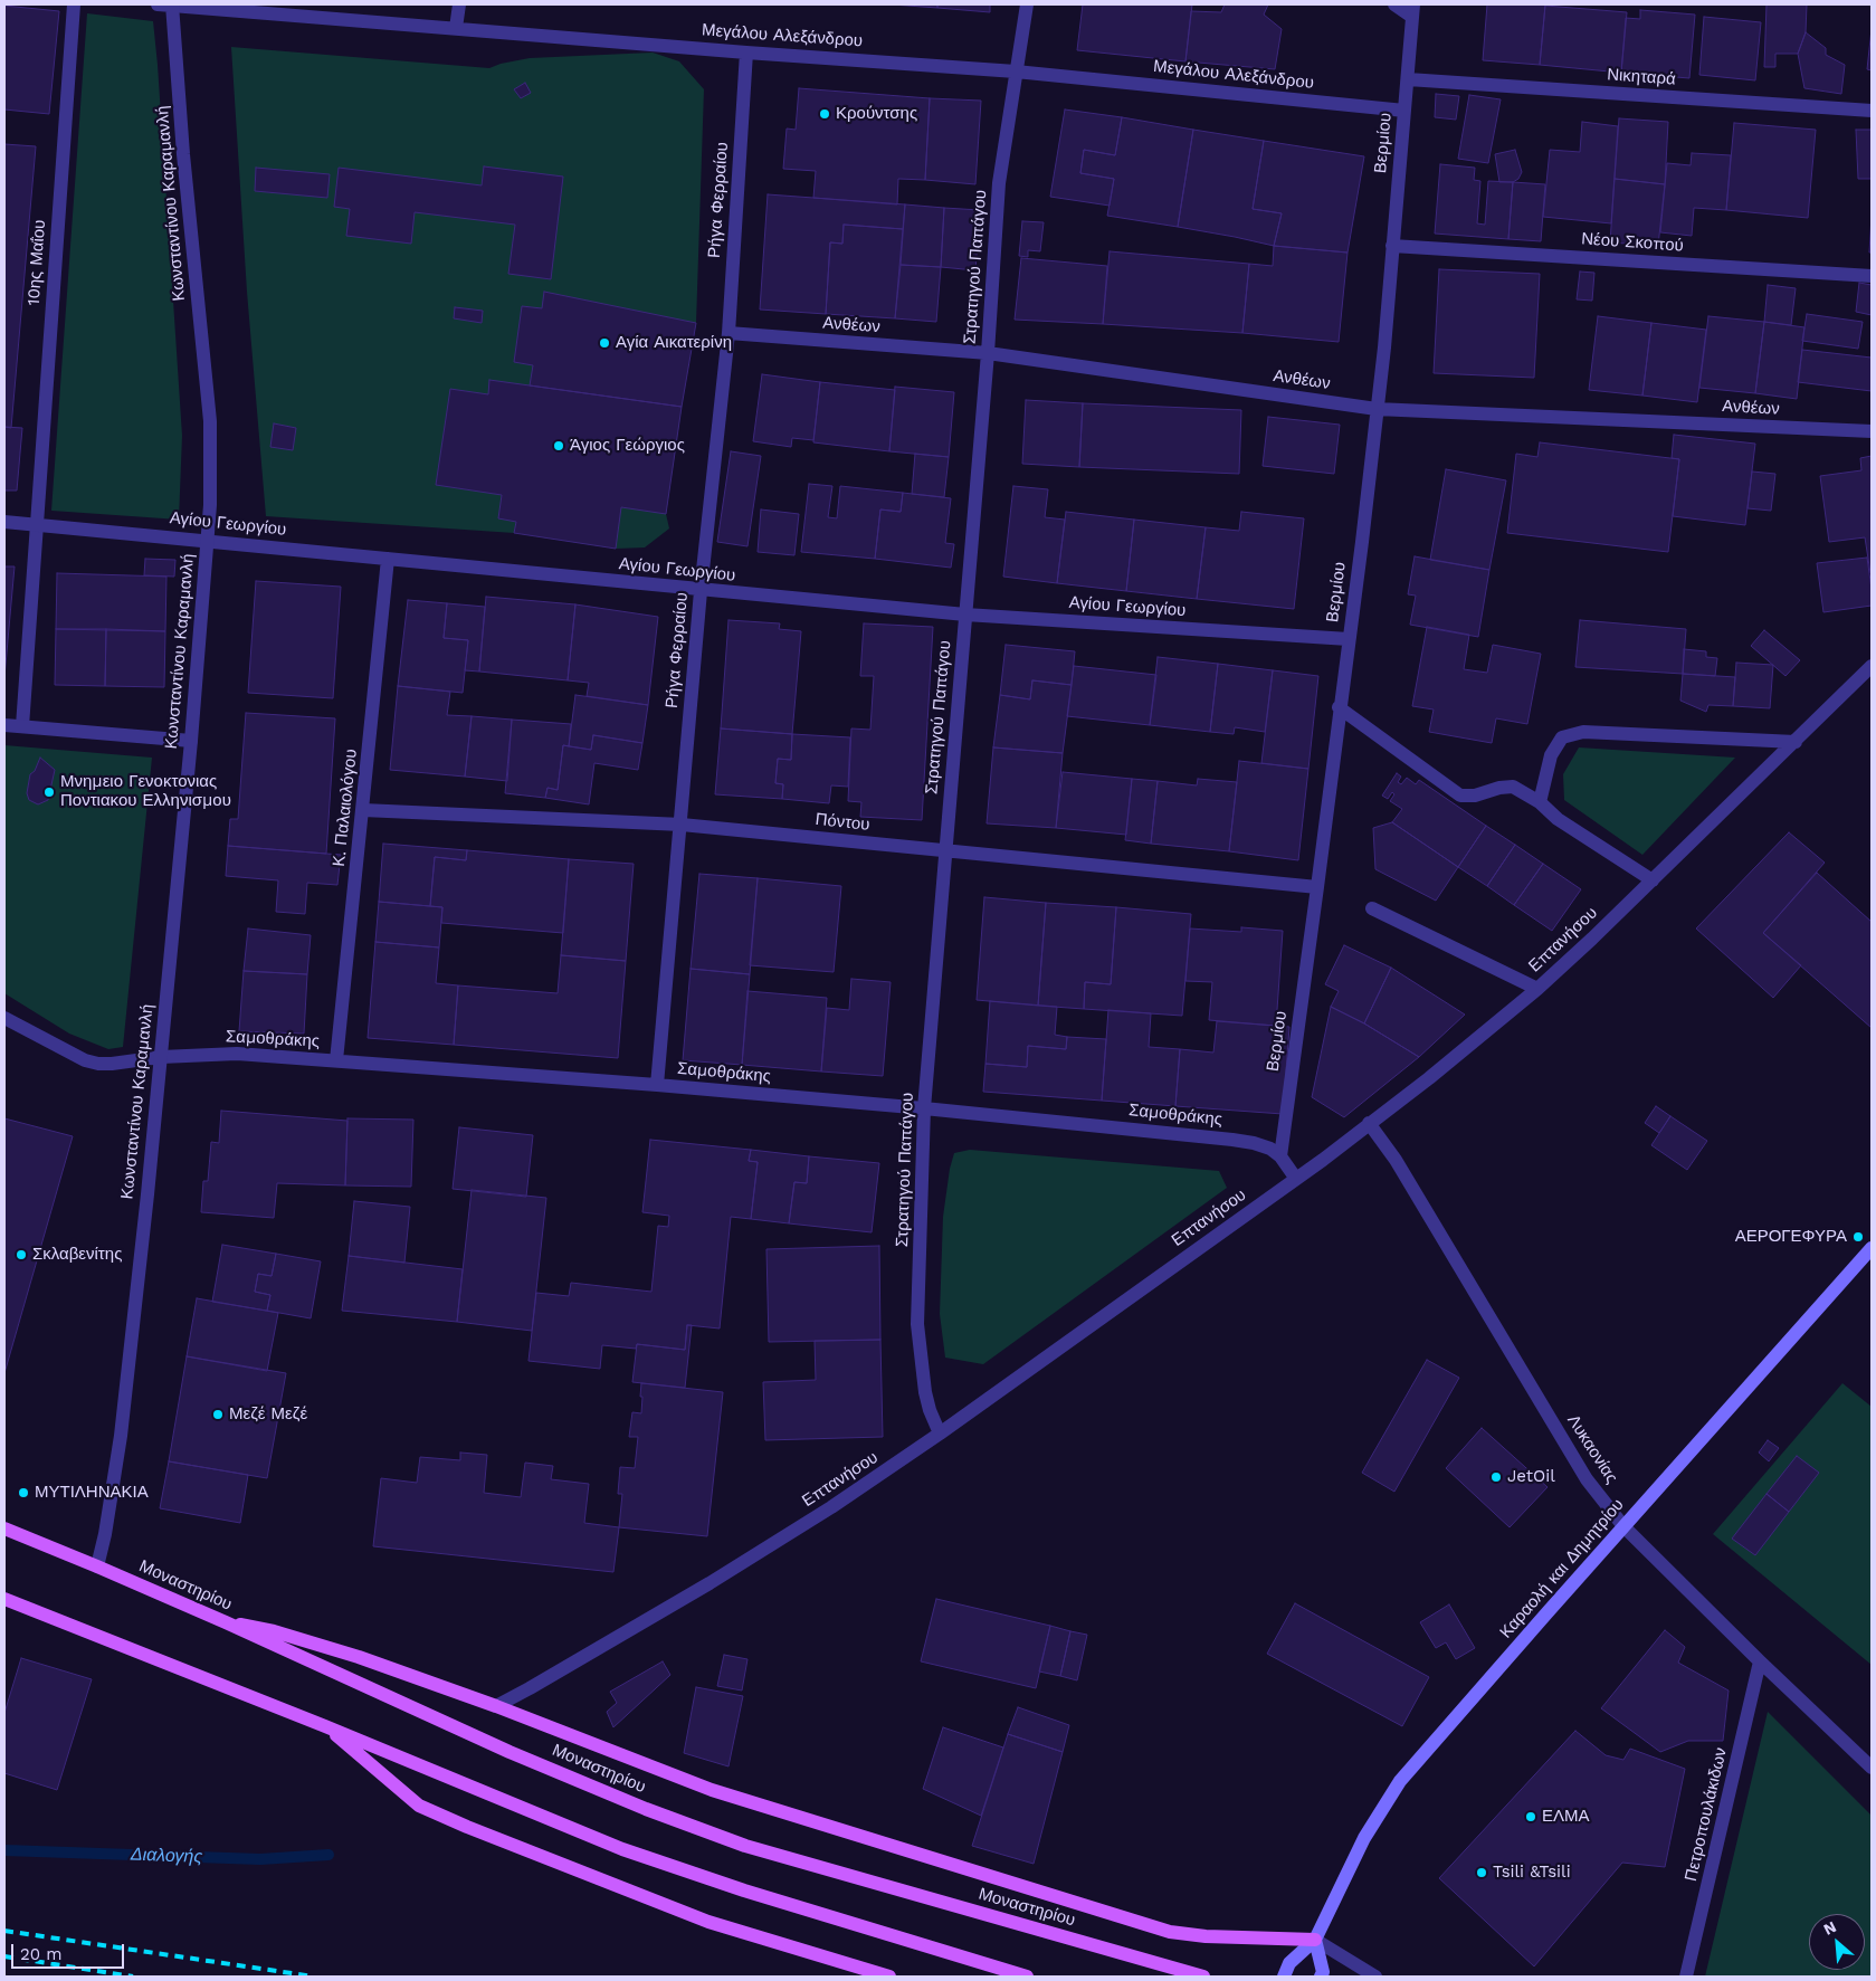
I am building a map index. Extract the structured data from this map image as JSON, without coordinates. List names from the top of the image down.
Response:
{
  "streets": {
    "main road": ["Καραολή και Δημητρίου", "Μοναστηρίου"],
    "street": [
      "Μεγάλου Αλεξάνδρου",
      "Νικηταρά",
      "Βερμίου",
      "Ρήγα Φερραίου",
      "Κωνσταντίνου Καραμανλή",
      "Νέου Σκοπού",
      "10ης Μαΐου",
      "Στρατηγού Παπάγου",
      "Ανθέων",
      "Αγίου Γεωργίου",
      "Κ. Παλαιολόγου",
      "Πόντου",
      "Επτανήσου",
      "Σαμοθράκης",
      "Λυκαονίας",
      "Πετροπουλάκιδων"
    ]
  },
  "crossings": [
    ["Μεγάλου Αλεξάνδρου", "Βερμίου"],
    ["Μεγάλου Αλεξάνδρου", "Ρήγα Φερραίου"],
    ["Μεγάλου Αλεξάνδρου", "Κωνσταντίνου Καραμανλή"],
    ["Μεγάλου Αλεξάνδρου", "Στρατηγού Παπάγου"],
    ["Νικηταρά", "Βερμίου"],
    ["Βερμίου", "Νέου Σκοπού"],
    ["Βερμίου", "Ανθέων"],
    ["Βερμίου", "Αγίου Γεωργίου"],
    ["Βερμίου", "Πόντου"],
    ["Βερμίου", "Σαμοθράκης"],
    ["Ρήγα Φερραίου", "Ανθέων"],
    ["Ρήγα Φερραίου", "Αγίου Γεωργίου"],
    ["Ρήγα Φερραίου", "Πόντου"],
    ["Ρήγα Φερραίου", "Σαμοθράκης"],
    ["Κωνσταντίνου Καραμανλή", "Αγίου Γεωργίου"],
    ["Κωνσταντίνου Καραμανλή", "Σαμοθράκης"],
    ["Κωνσταντίνου Καραμανλή", "Μοναστηρίου"],
    ["10ης Μαΐου", "Αγίου Γεωργίου"],
    ["Στρατηγού Παπάγου", "Ανθέων"],
    ["Στρατηγού Παπάγου", "Αγίου Γεωργίου"],
    ["Στρατηγού Παπάγου", "Πόντου"],
    ["Στρατηγού Παπάγου", "Επτανήσου"],
    ["Στρατηγού Παπάγου", "Σαμοθράκης"],
    ["Αγίου Γεωργίου", "Κ. Παλαιολόγου"],
    ["Κ. Παλαιολόγου", "Πόντου"],
    ["Κ. Παλαιολόγου", "Σαμοθράκης"],
    ["Επτανήσου", "Λυκαονίας"],
    ["Λυκαονίας", "Καραολή και Δημητρίου"],
    ["Λυκαονίας", "Πετροπουλάκιδων"]
  ],
  "water": ["Διαλογής"],
  "places": [
    "Κρούντσης",
    "Αγία Αικατερίνη",
    "Άγιος Γεώργιος",
    "Μνημειο Γενοκτονιας Ποντιακου Ελληνισμου",
    "ΑΕΡΟΓΕΦΥΡΑ",
    "Σκλαβενίτης",
    "Μεζέ Μεζέ",
    "JetOil",
    "ΜΥΤΙΛΗΝΑΚΙΑ",
    "ΕΛΜΑ",
    "Tsili &Tsili"
  ],
  "scale_bar": "20 m",
  "north": "top left"
}
